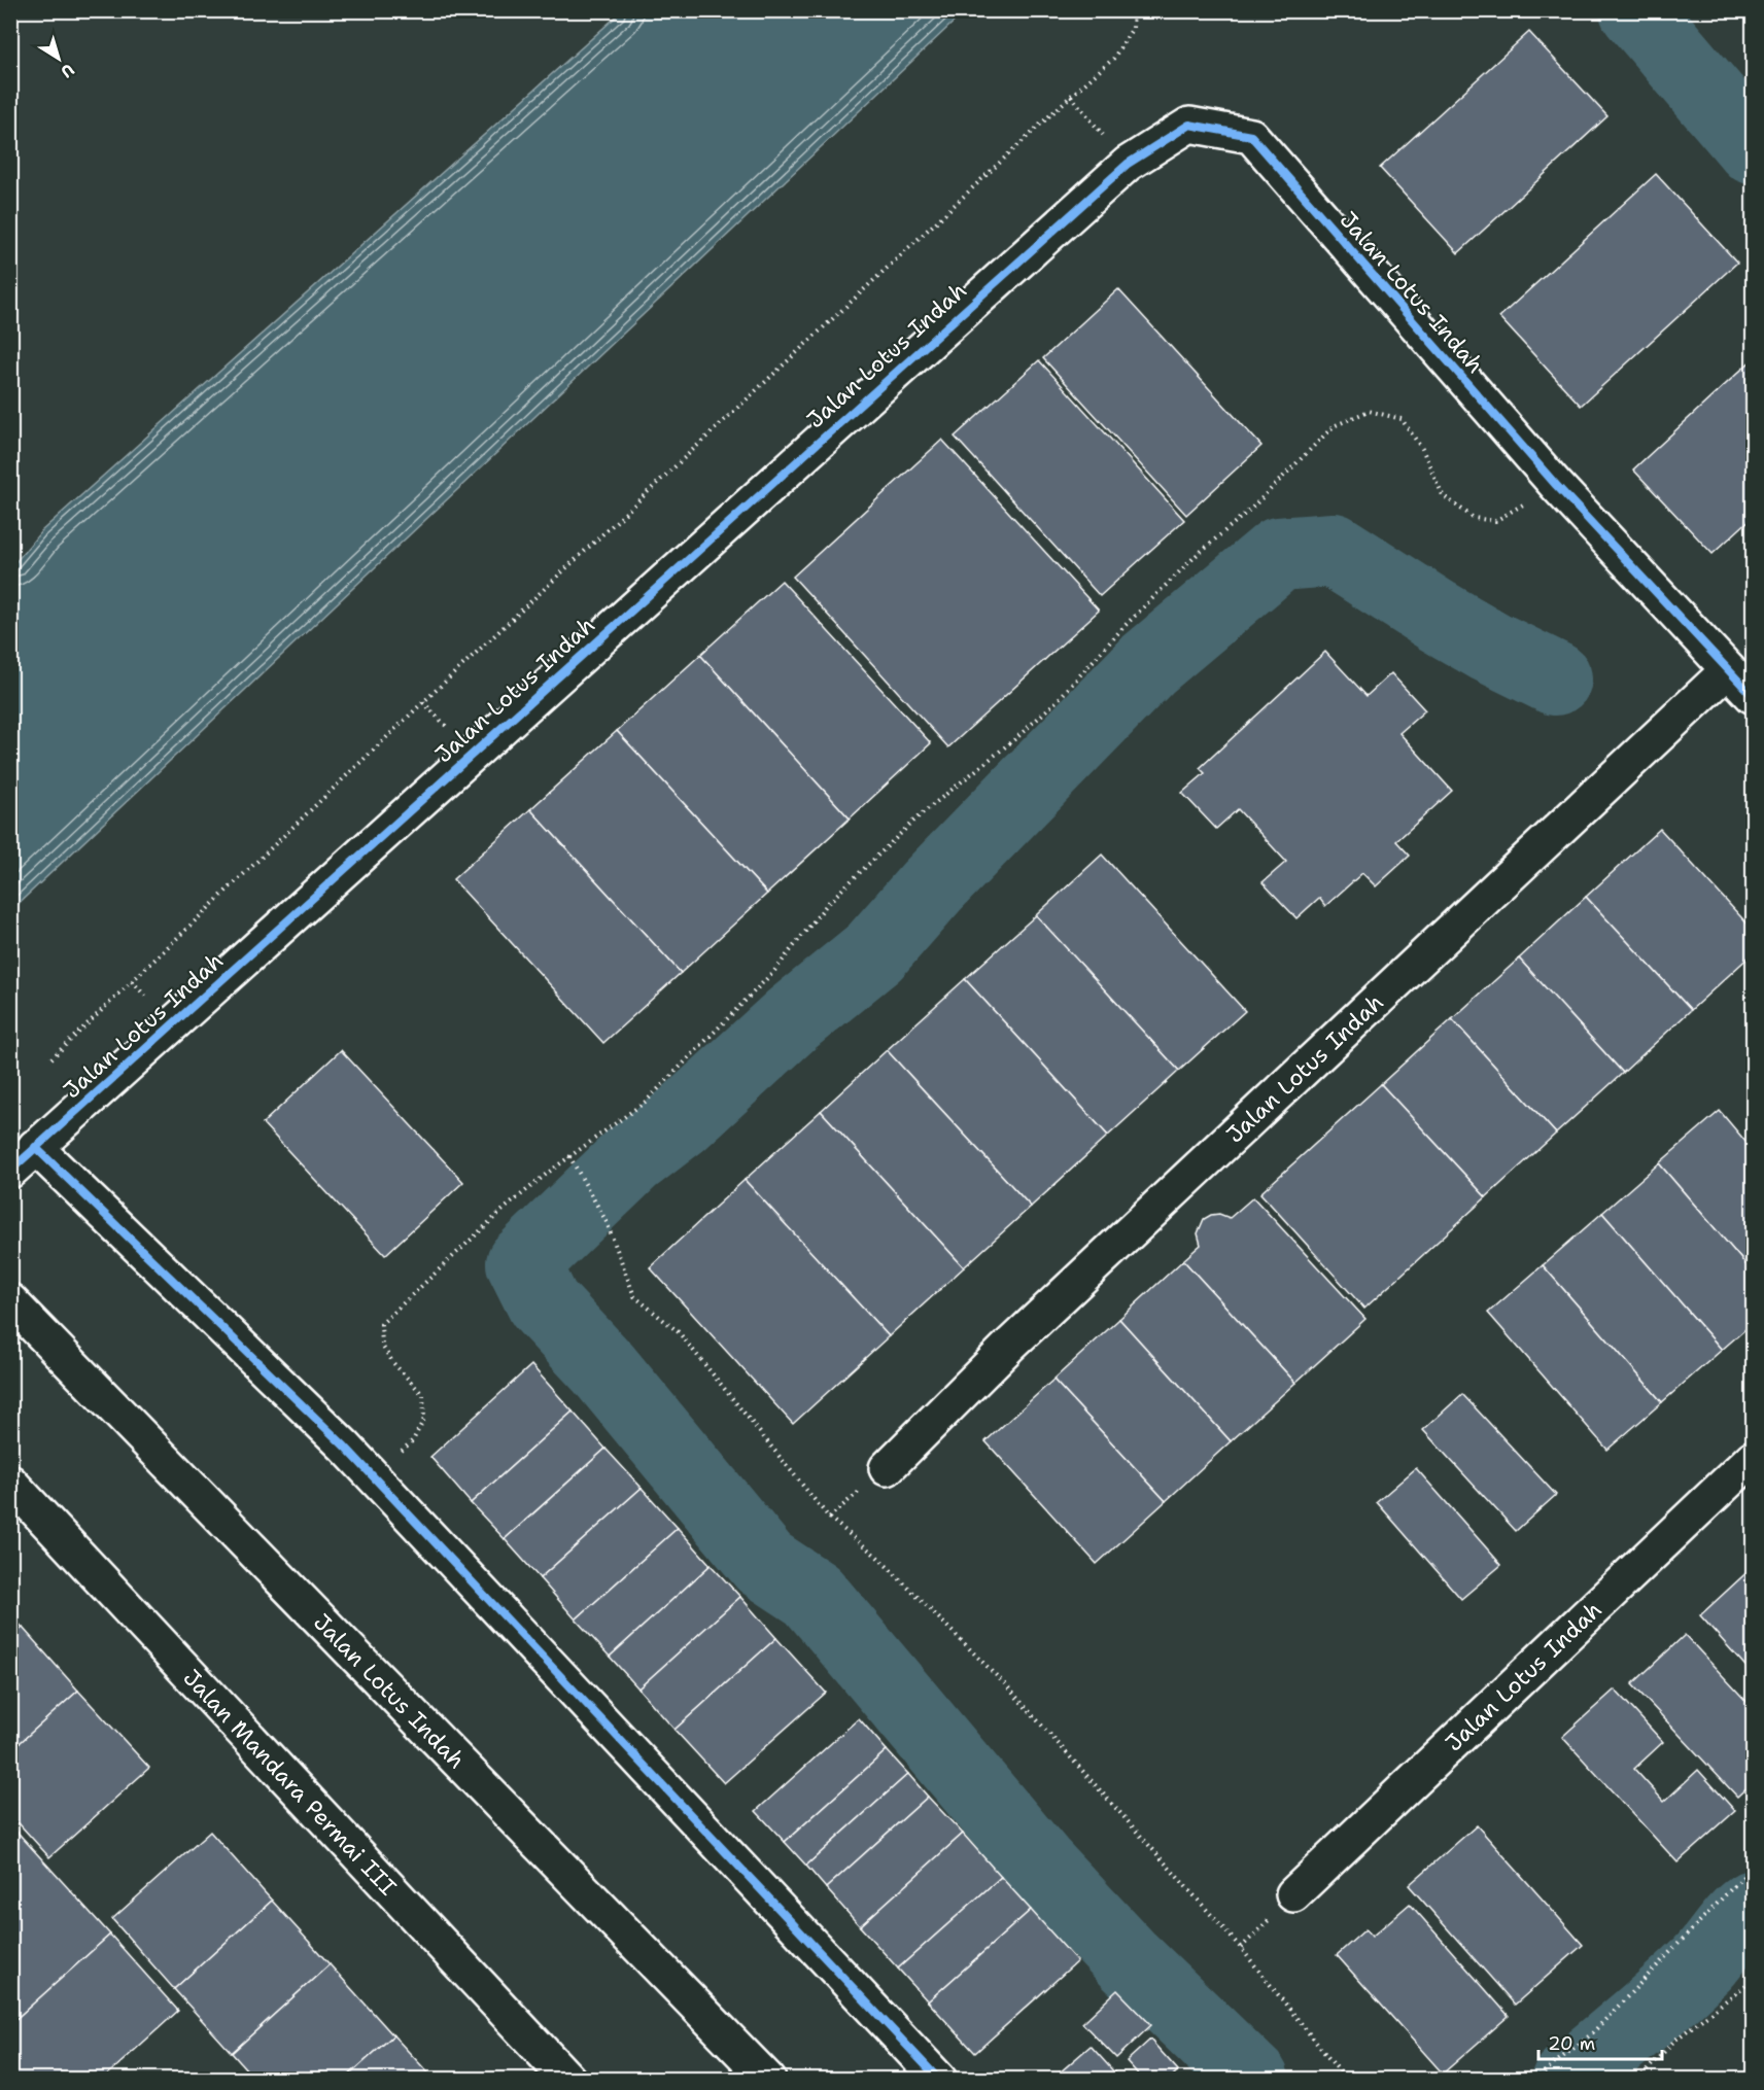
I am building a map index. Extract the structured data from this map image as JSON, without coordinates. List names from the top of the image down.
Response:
{
  "streets": {
    "street": ["Jalan Lotus Indah", "Jalan Mandara Permai III"]
  },
  "scale_bar": "20 m",
  "north": "bottom right"
}
